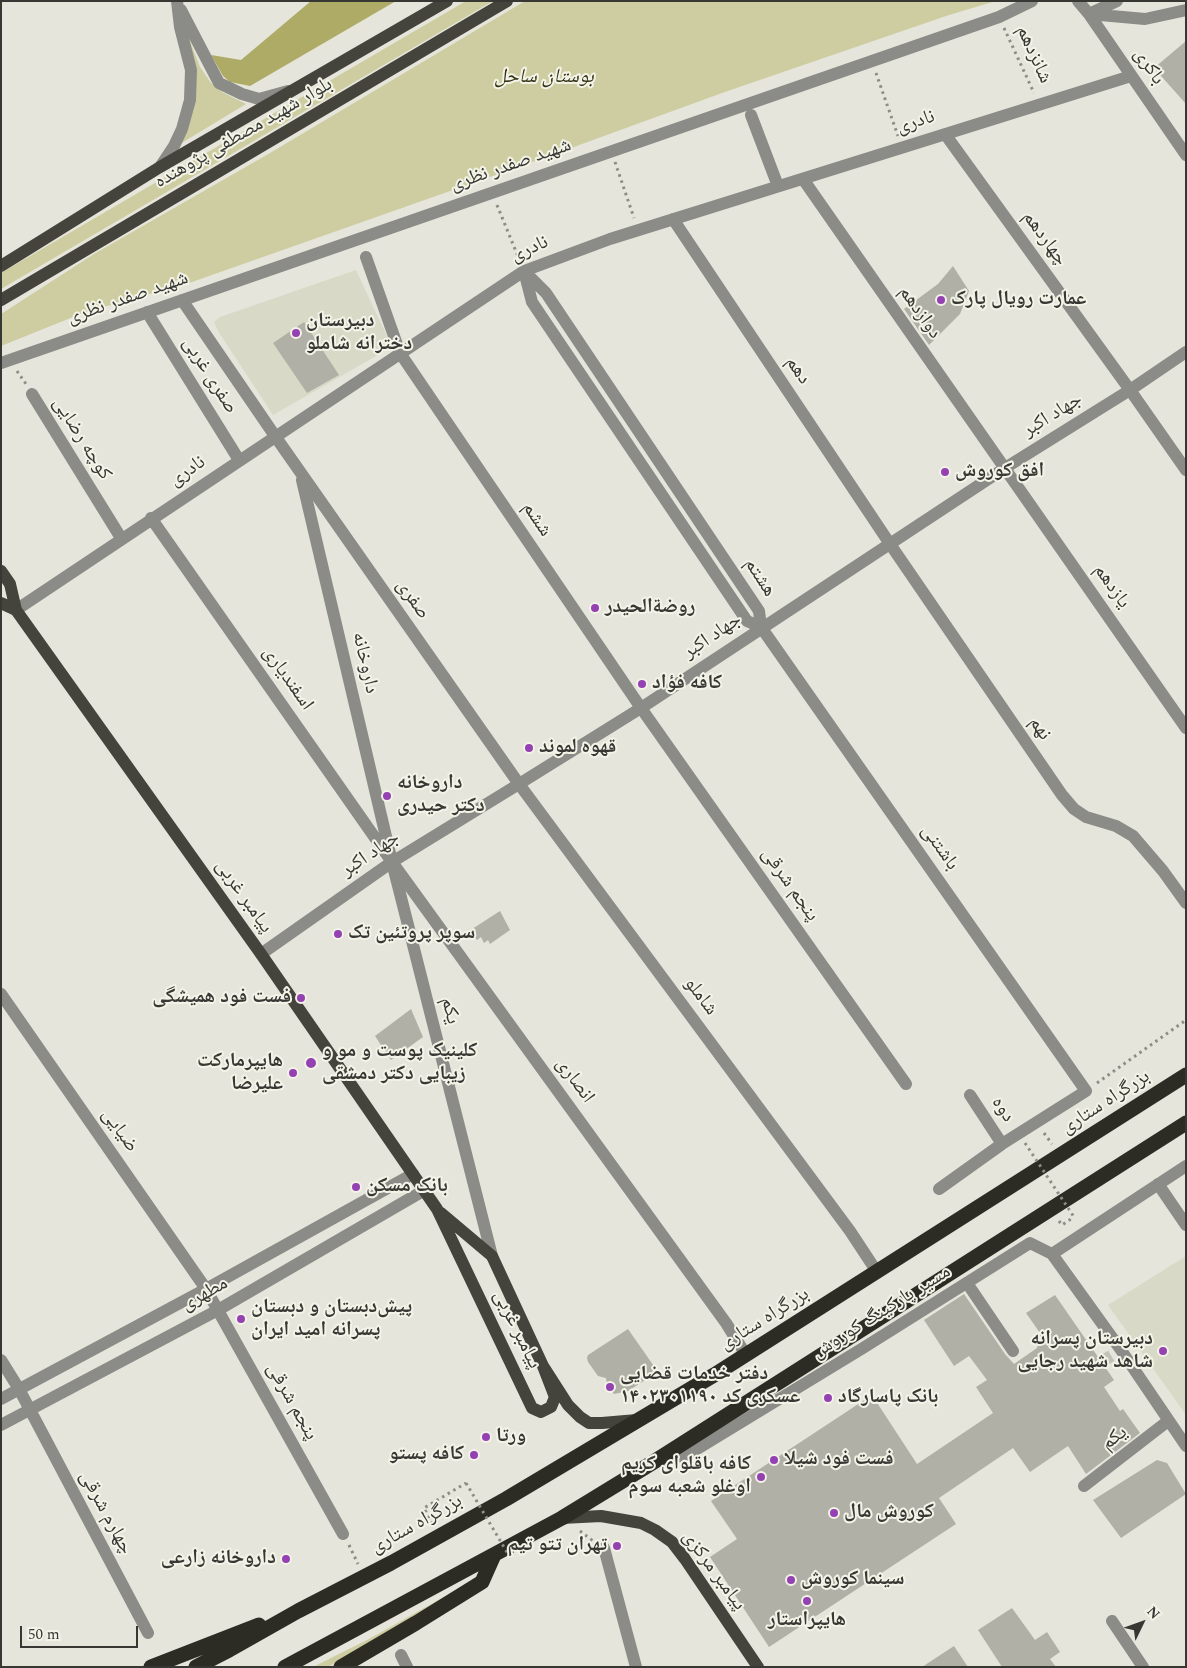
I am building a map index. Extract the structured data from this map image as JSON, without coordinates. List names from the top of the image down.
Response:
{
  "streets": {
    "highway": ["بزرگراه ستاری"],
    "main road": ["بلوار شهید مصطفی پژوهنده", "پیامبر غربی", "پیامبر مرکزی"],
    "street": [
      "باکری",
      "نادری",
      "شهید صفدر نظری",
      "چهاردهم",
      "دوازدهم",
      "دهم",
      "صفری غربی",
      "جهاد اکبر",
      "کوچه رضایی",
      "ششم",
      "هشتم",
      "یازدهم",
      "صفری",
      "داروخانه",
      "اسفندیاری",
      "نهم",
      "باشتنی",
      "پنجم شرقی",
      "شاملو",
      "یکم",
      "انصاری",
      "دوه",
      "ضیایی",
      "مطهری",
      "مسیر پارکینگ کوروش",
      "چهارم شرقی"
    ],
    "path": ["شانزدهم"]
  },
  "crossings": [
    ["شانزدهم", "نادری"],
    ["شانزدهم", "شهید صفدر نظری"],
    ["باکری", "نادری"],
    ["نادری", "چهاردهم"],
    ["نادری", "دوازدهم"],
    ["نادری", "دهم"],
    ["نادری", "صفری غربی"],
    ["نادری", "کوچه رضایی"],
    ["نادری", "ششم"],
    ["نادری", "هشتم"],
    ["نادری", "صفری"],
    ["نادری", "اسفندیاری"],
    ["نادری", "پیامبر غربی"],
    ["شهید صفدر نظری", "صفری غربی"],
    ["شهید صفدر نظری", "کوچه رضایی"],
    ["چهاردهم", "جهاد اکبر"],
    ["دوازدهم", "جهاد اکبر"],
    ["دوازدهم", "یازدهم"],
    ["دهم", "جهاد اکبر"],
    ["دهم", "نهم"],
    ["صفری غربی", "صفری"],
    ["جهاد اکبر", "ششم"],
    ["جهاد اکبر", "هشتم"],
    ["جهاد اکبر", "یازدهم"],
    ["جهاد اکبر", "صفری"],
    ["جهاد اکبر", "داروخانه"],
    ["جهاد اکبر", "اسفندیاری"],
    ["جهاد اکبر", "نهم"],
    ["جهاد اکبر", "باشتنی"],
    ["جهاد اکبر", "پنجم شرقی"],
    ["جهاد اکبر", "پیامبر غربی"],
    ["جهاد اکبر", "شاملو"],
    ["جهاد اکبر", "یکم"],
    ["جهاد اکبر", "انصاری"],
    ["ششم", "پنجم شرقی"],
    ["هشتم", "باشتنی"],
    ["صفری", "داروخانه"],
    ["صفری", "شاملو"],
    ["داروخانه", "اسفندیاری"],
    ["داروخانه", "یکم"],
    ["داروخانه", "انصاری"],
    ["اسفندیاری", "یکم"],
    ["اسفندیاری", "انصاری"],
    ["پنجم شرقی", "ضیایی"],
    ["پنجم شرقی", "مطهری"],
    ["پیامبر غربی", "یکم"],
    ["پیامبر غربی", "بزرگراه ستاری"],
    ["پیامبر غربی", "مطهری"],
    ["شاملو", "بزرگراه ستاری"],
    ["یکم", "انصاری"],
    ["انصاری", "بزرگراه ستاری"],
    ["ضیایی", "مطهری"],
    ["مطهری", "چهارم شرقی"]
  ],
  "parks": ["بوستان ساحل"],
  "places": [
    "عمارت رویال پارک",
    "دبیرستان دخترانه شاملو",
    "افق کوروش",
    "روضةالحیدر",
    "کافه فؤاد",
    "قهوه لموند",
    "داروخانه دکتر حیدری",
    "سوپر پروتئین تک",
    "فست فود همیشگی",
    "کلینیک پوست و مو و زیبایی دکتر دمشقی",
    "هایپرمارکت علیرضا",
    "بانک مسکن",
    "پیش‌دبستان و دبستان پسرانه امید ایران",
    "دبیرستان پسرانه شاهد شهید رجایی",
    "دفتر خدمات قضایی عسکری کد ۱۴۰۲۳۰۱۱۹۰",
    "بانک پاسارگاد",
    "ورتا",
    "کافه پستو",
    "فست فود شیلا",
    "کافه باقلوای کریم اوغلو شعبه سوم",
    "کوروش مال",
    "تهران تتو تیم",
    "داروخانه زارعی",
    "سینما کوروش",
    "هایپراستار"
  ],
  "scale_bar": "50 m",
  "north": "top right"
}
